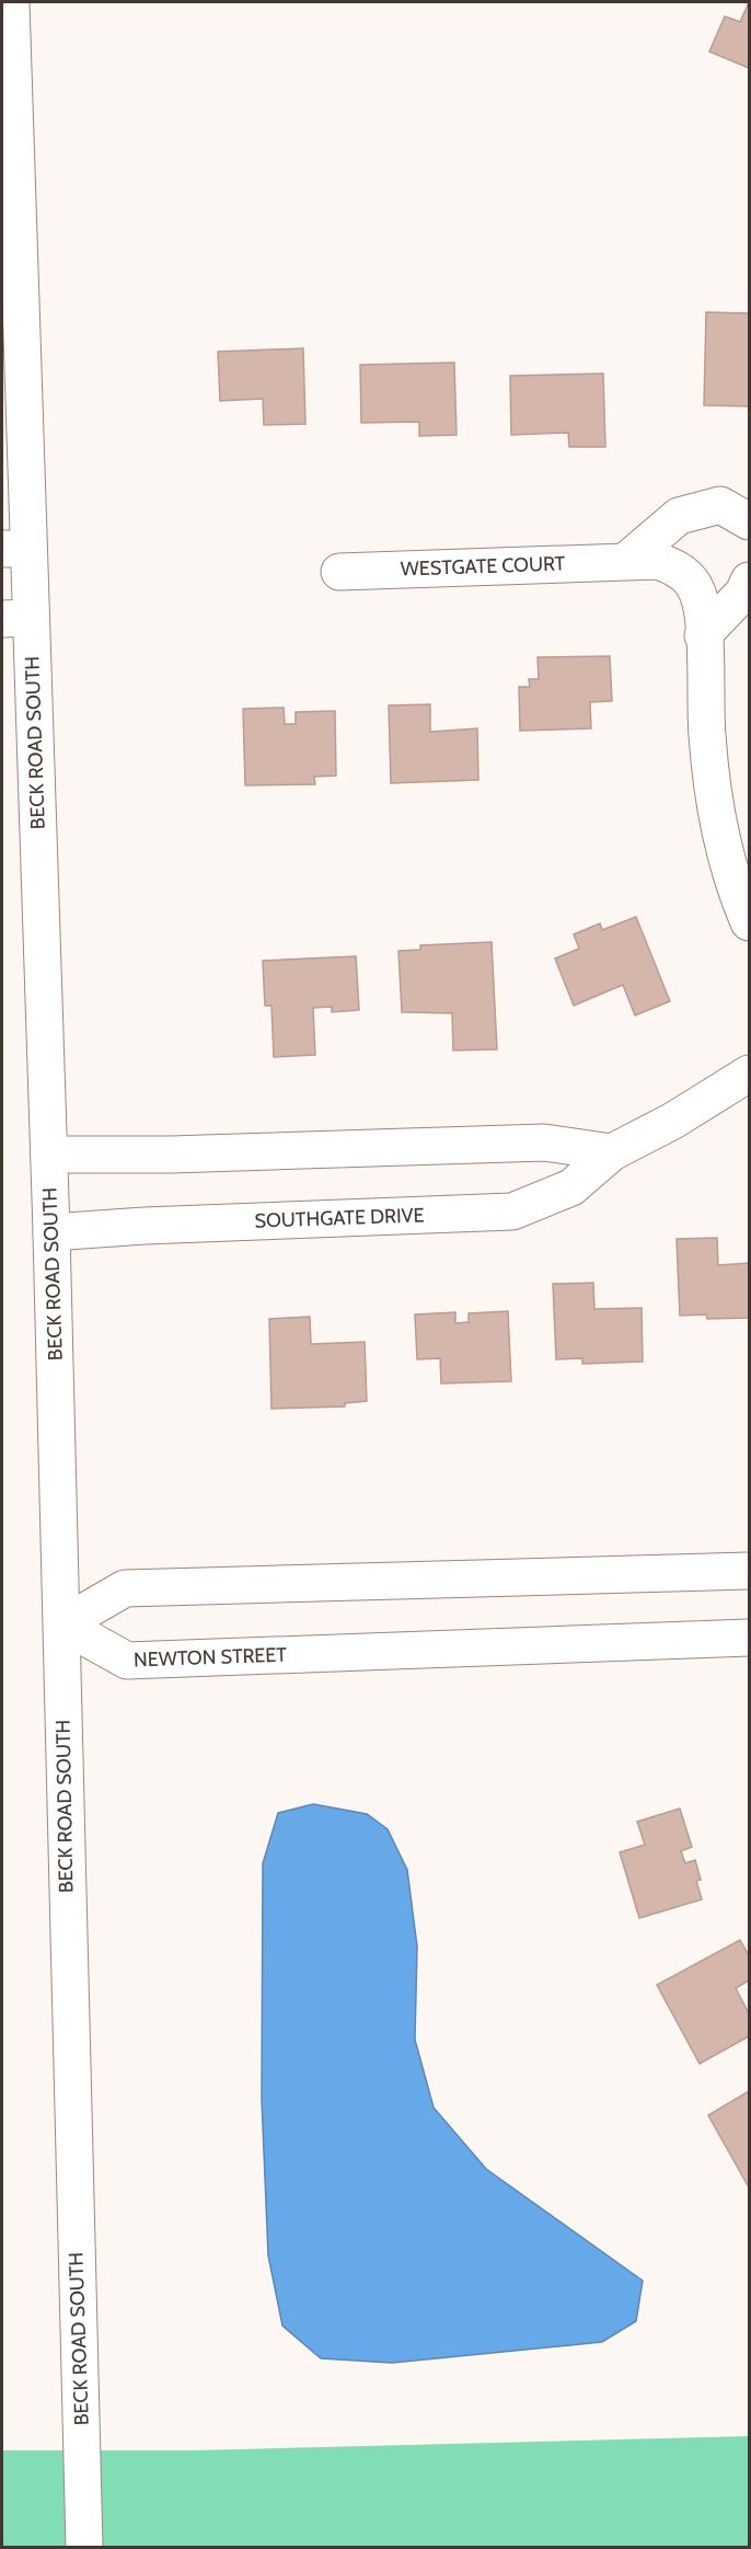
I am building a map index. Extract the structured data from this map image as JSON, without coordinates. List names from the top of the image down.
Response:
{
  "streets": {
    "street": [
      "WESTGATE COURT",
      "BECK ROAD SOUTH",
      "SOUTHGATE DRIVE",
      "NEWTON STREET"
    ]
  },
  "crossings": [
    ["BECK ROAD SOUTH", "SOUTHGATE DRIVE"],
    ["BECK ROAD SOUTH", "NEWTON STREET"]
  ]
}
